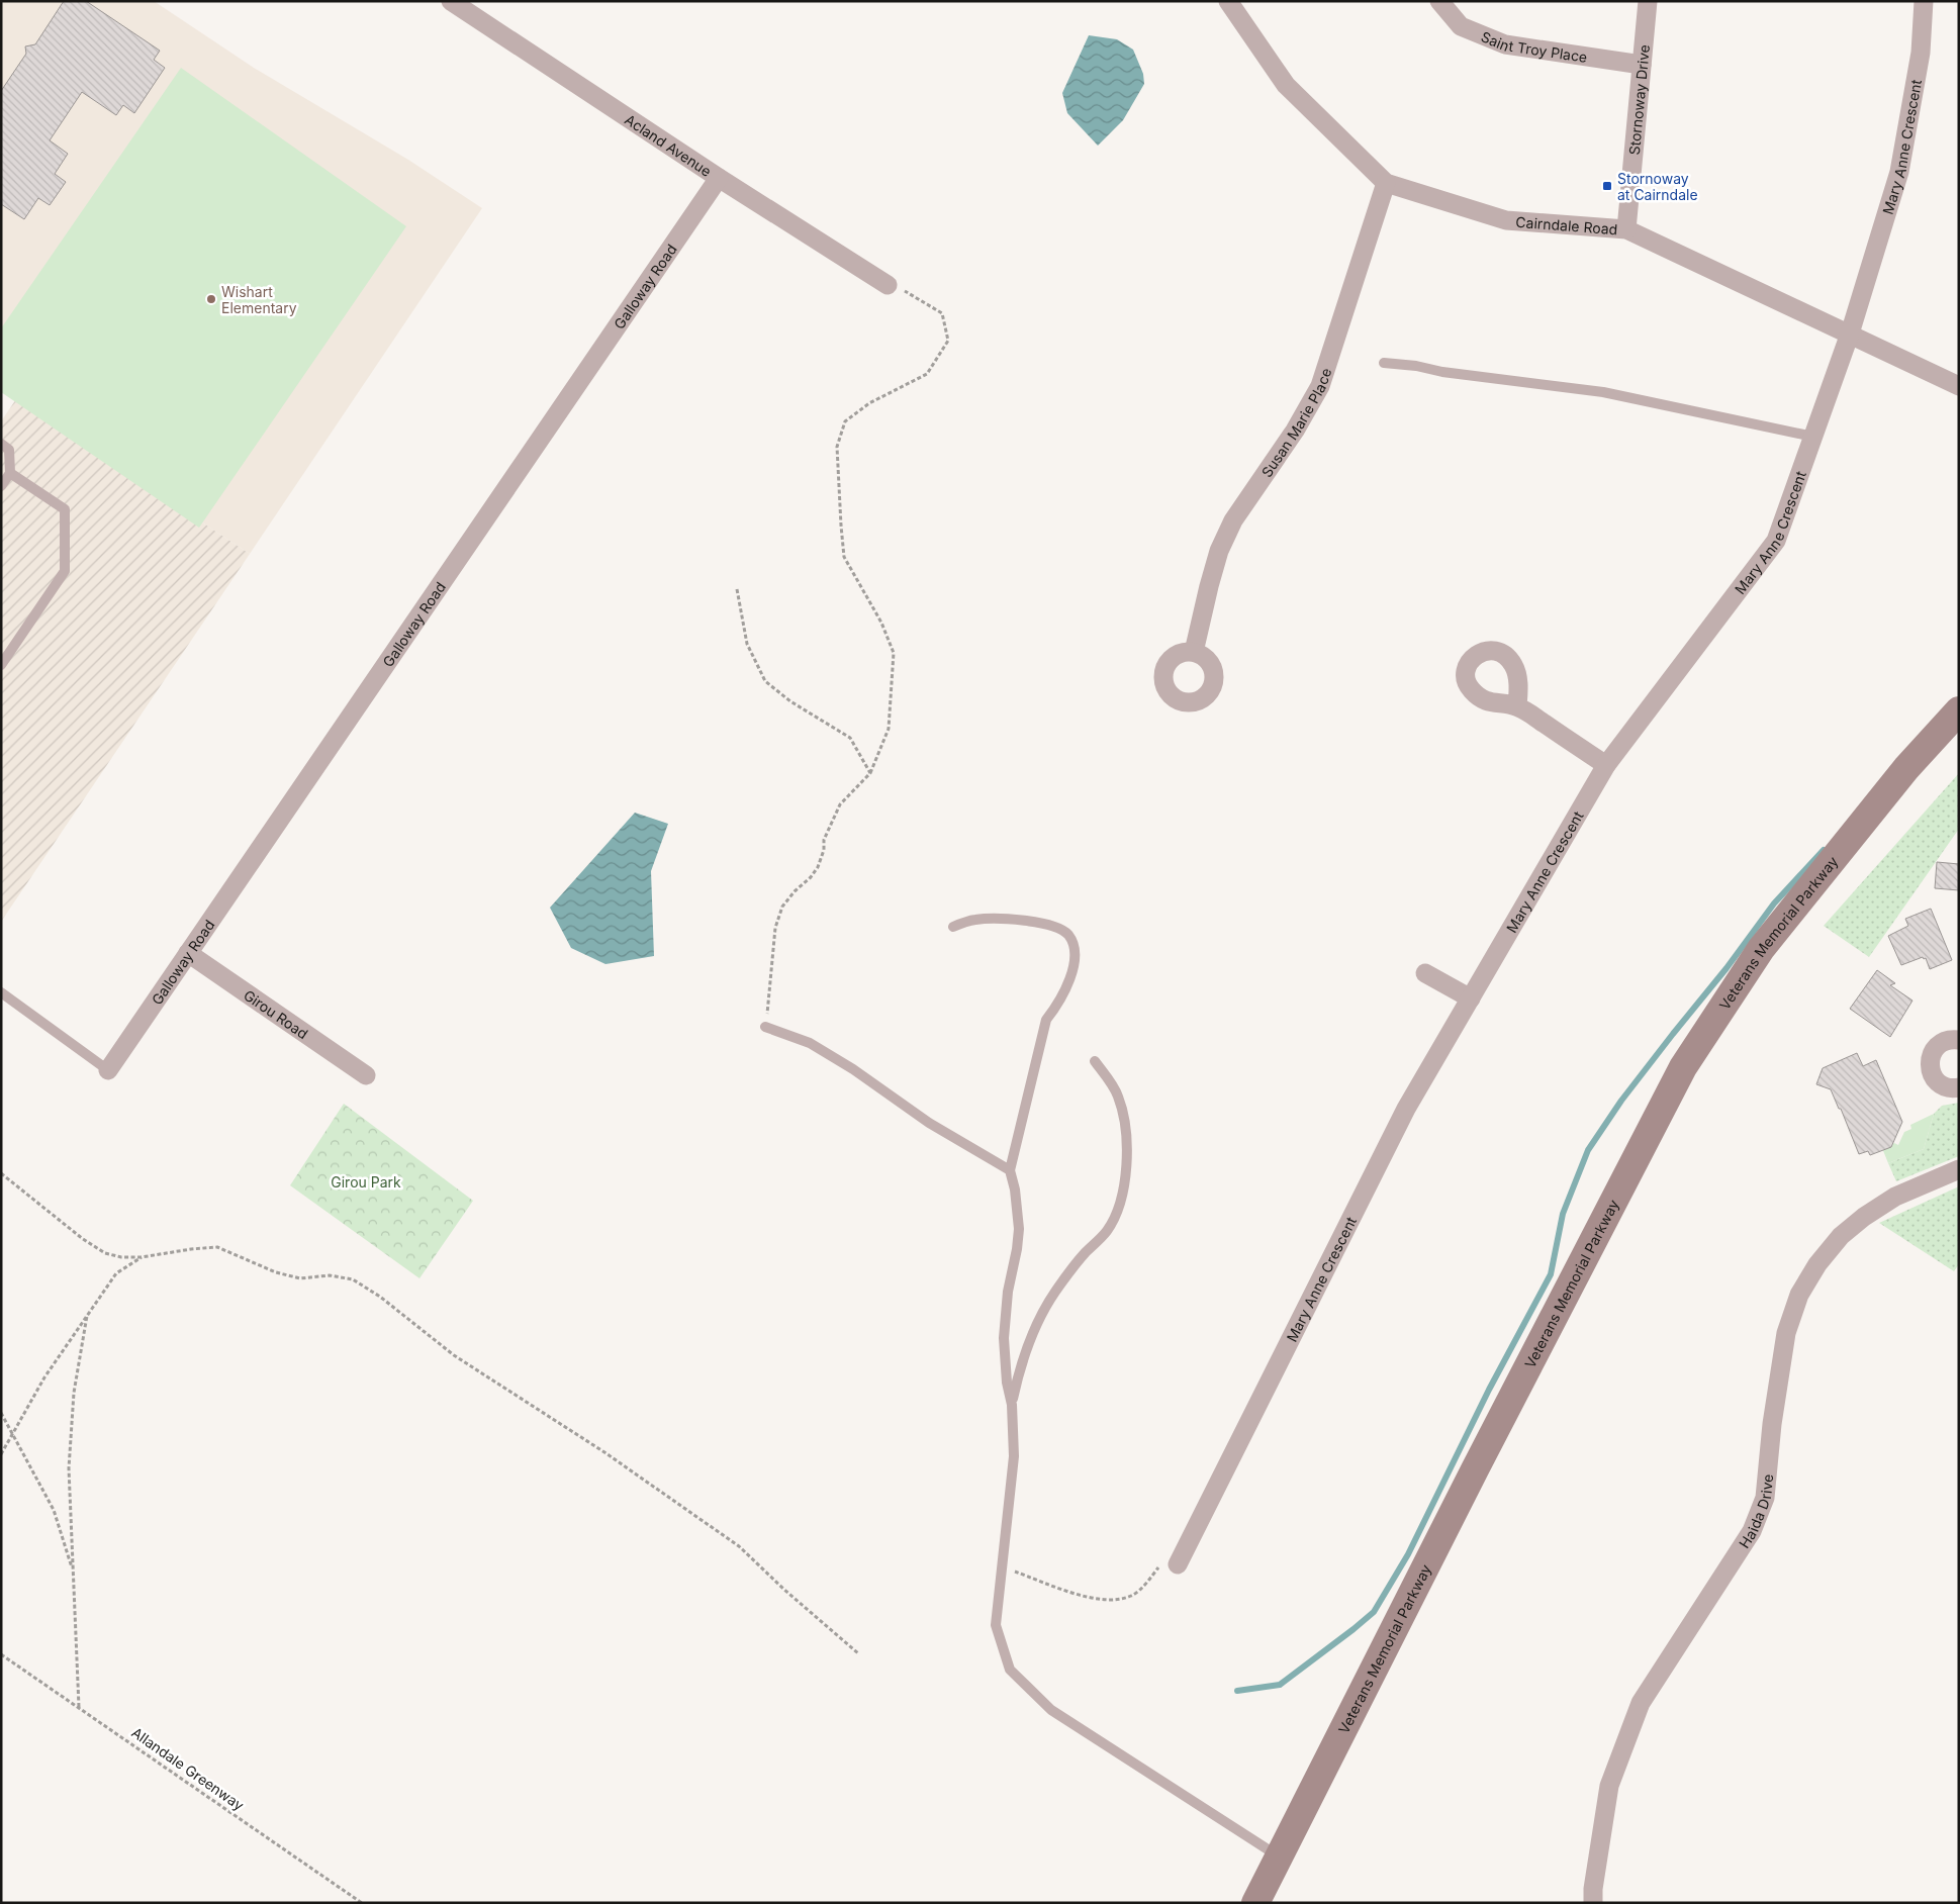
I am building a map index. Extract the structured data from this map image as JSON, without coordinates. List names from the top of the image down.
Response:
{
  "streets": {
    "main road": ["Veterans Memorial Parkway"],
    "street": [
      "Saint Troy Place",
      "Stornoway Drive",
      "Acland Avenue",
      "Mary Anne Crescent",
      "Cairndale Road",
      "Galloway Road",
      "Susan Marie Place",
      "Girou Road",
      "Haida Drive"
    ],
    "path": ["Allandale Greenway"]
  },
  "crossings": [
    ["Saint Troy Place", "Stornoway Drive"],
    ["Stornoway Drive", "Cairndale Road"],
    ["Acland Avenue", "Galloway Road"],
    ["Mary Anne Crescent", "Cairndale Road"],
    ["Cairndale Road", "Susan Marie Place"],
    ["Galloway Road", "Girou Road"]
  ],
  "parks": ["Girou Park"],
  "places": {
    "transit": ["Stornoway at Cairndale"],
    "other": ["Wishart Elementary"]
  }
}
